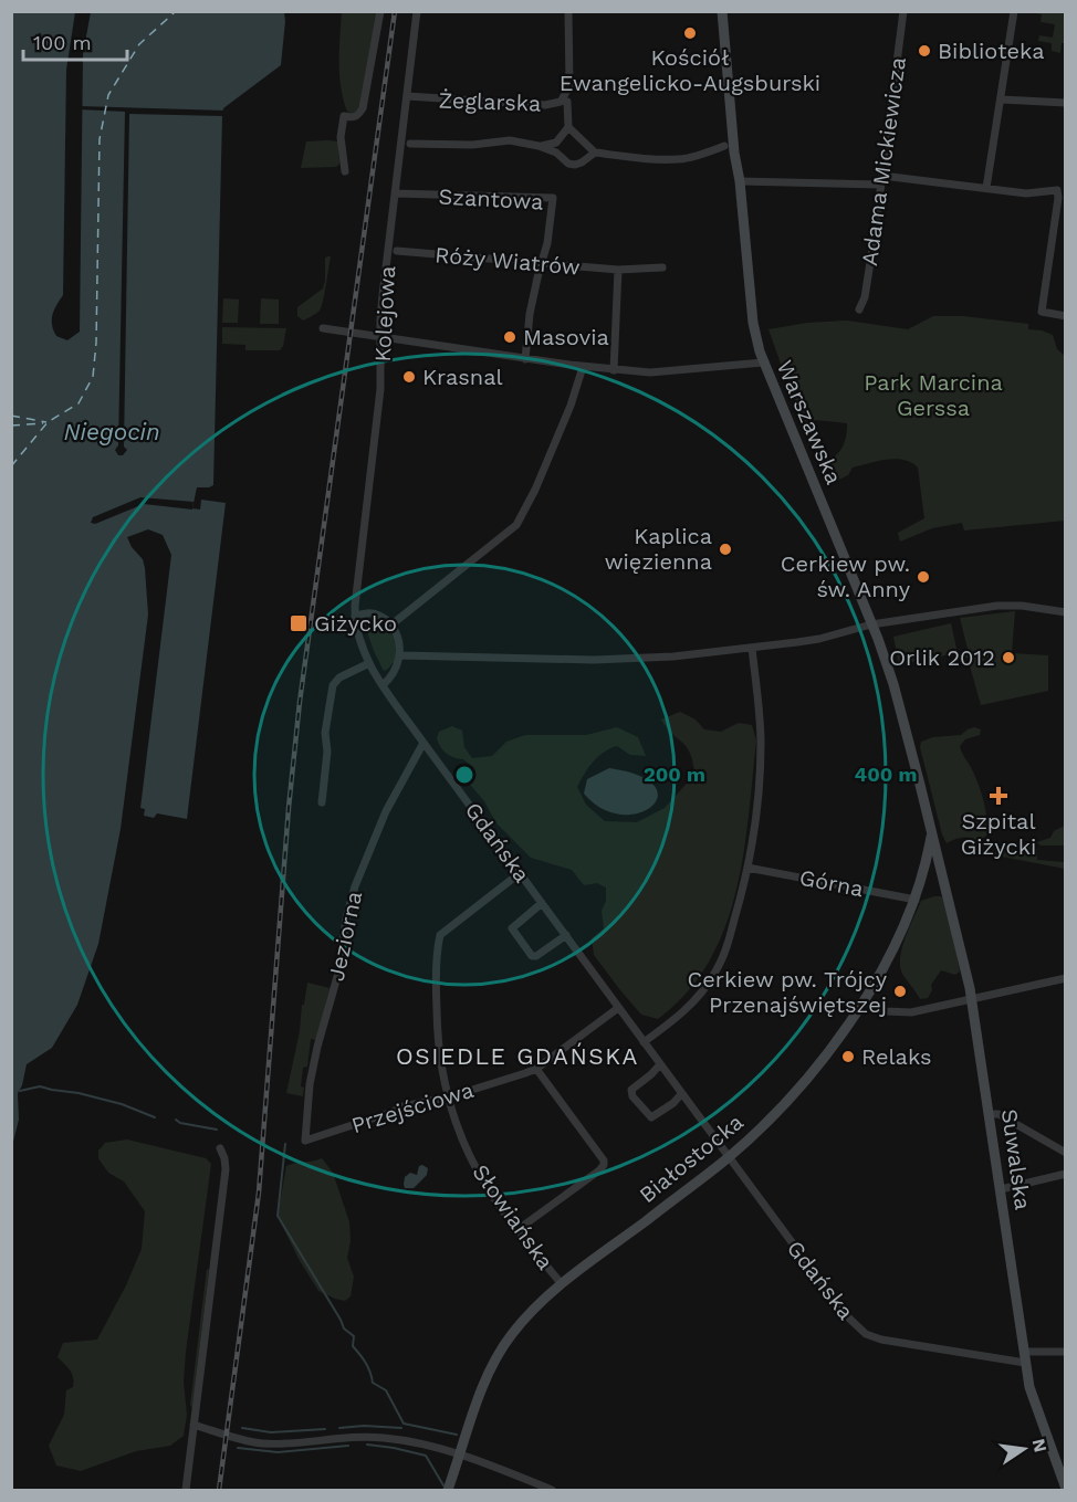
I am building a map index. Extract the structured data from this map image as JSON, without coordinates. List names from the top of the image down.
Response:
{
  "streets": {
    "street": [
      "Żeglarska",
      "Adama Mickiewicza",
      "Szantowa",
      "Róży Wiatrów",
      "Kolejowa",
      "Warszawska",
      "Gdańska",
      "Górna",
      "Jeziorna",
      "Przejściowa",
      "Białostocka",
      "Suwalska",
      "Słowiańska"
    ]
  },
  "crossings": [
    ["Żeglarska", "Kolejowa"],
    ["Szantowa", "Róży Wiatrów"],
    ["Szantowa", "Kolejowa"],
    ["Kolejowa", "Gdańska"],
    ["Warszawska", "Białostocka"],
    ["Warszawska", "Suwalska"],
    ["Gdańska", "Jeziorna"],
    ["Gdańska", "Przejściowa"],
    ["Gdańska", "Białostocka"],
    ["Gdańska", "Suwalska"],
    ["Gdańska", "Słowiańska"],
    ["Górna", "Białostocka"],
    ["Jeziorna", "Przejściowa"],
    ["Przejściowa", "Słowiańska"],
    ["Białostocka", "Suwalska"],
    ["Białostocka", "Słowiańska"]
  ],
  "districts": ["OSIEDLE GDAŃSKA"],
  "water": ["Niegocin"],
  "parks": ["Park Marcina Gerssa"],
  "places": {
    "other": [
      "Kościół Ewangelicko-Augsburski",
      "Biblioteka",
      "Masovia",
      "Krasnal",
      "Kaplica więzienna",
      "Cerkiew pw. św. Anny",
      "Orlik 2012",
      "Cerkiew pw. Trójcy Przenajświętszej",
      "Relaks"
    ],
    "transit": ["Giżycko"],
    "health": ["Szpital Giżycki"]
  },
  "scale_bar": "100 m",
  "north": "right",
  "rings": ["200 m", "400 m"]
}
